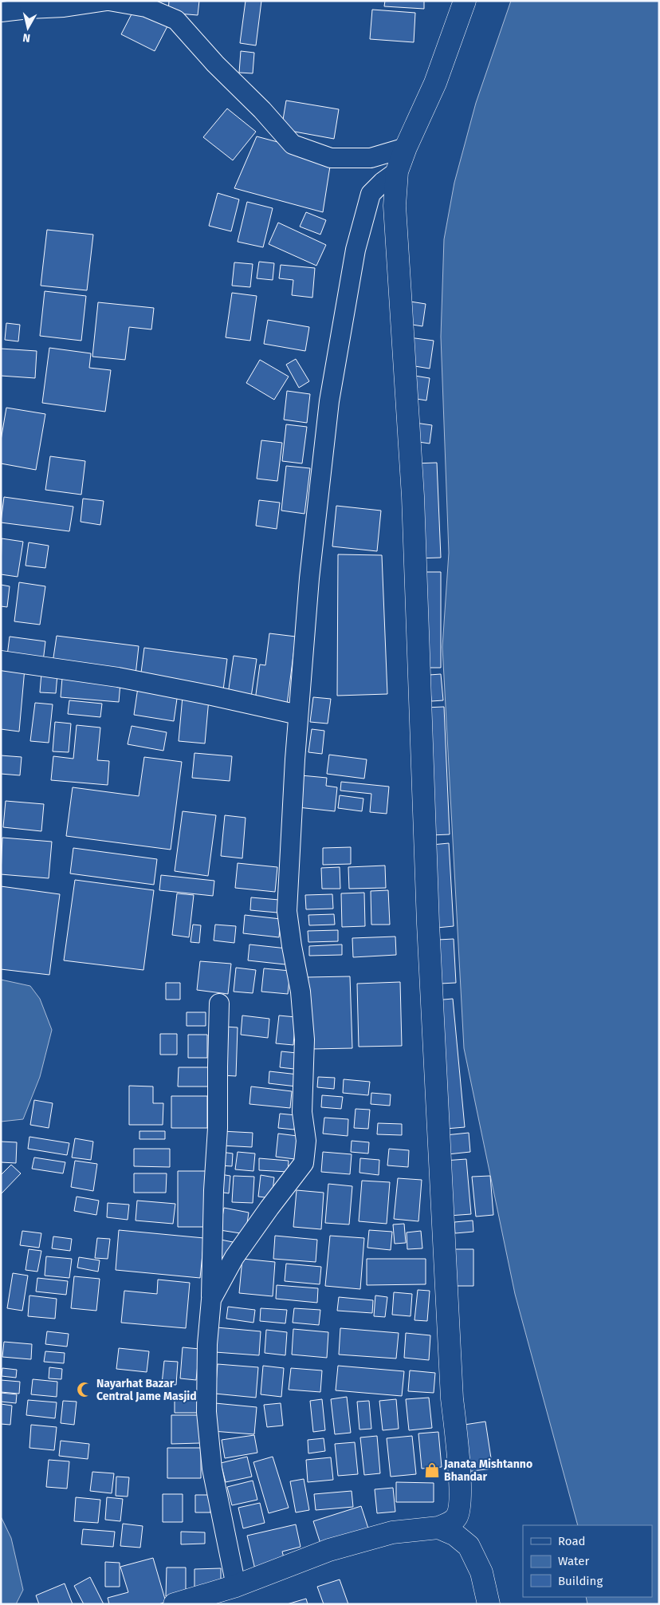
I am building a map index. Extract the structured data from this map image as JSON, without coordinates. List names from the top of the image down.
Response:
{
  "places": {
    "mosque": ["Nayarhat Bazar Central Jame Masjid"],
    "shop": ["Janata Mishtanno Bhandar"]
  },
  "legend": ["Road", "Water", "Building"],
  "north": "bottom"
}
